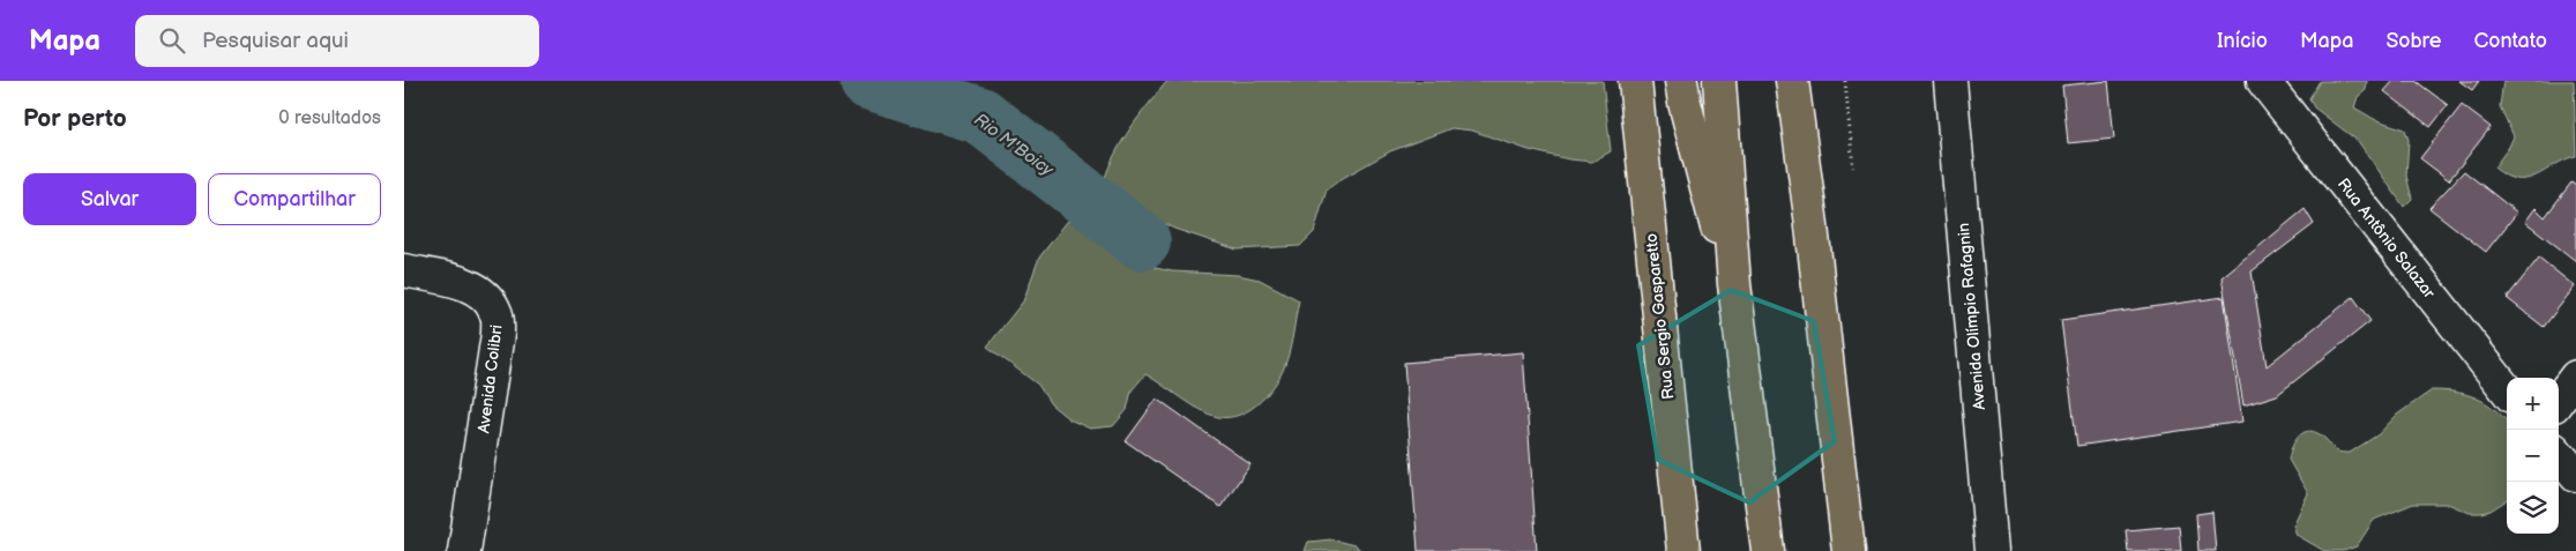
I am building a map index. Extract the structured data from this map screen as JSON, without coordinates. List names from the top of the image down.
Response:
{
  "streets": {
    "main road": ["Rua Sergio Gasparetto"],
    "street": ["Rua Antônio Salazar", "Avenida Olímpio Rafagnin", "Avenida Colibri"]
  },
  "water": ["Rio M'Boicy"],
  "page": {
    "header": "Mapa",
    "search": "Pesquisar aqui",
    "nav": [
      "Início",
      "Mapa",
      "Sobre",
      "Contato"
    ],
    "heading": ["Por perto", "0 resultados"],
    "buttons": ["Salvar", "Compartilhar"],
    "map_buttons": ["+", "−"]
  }
}
